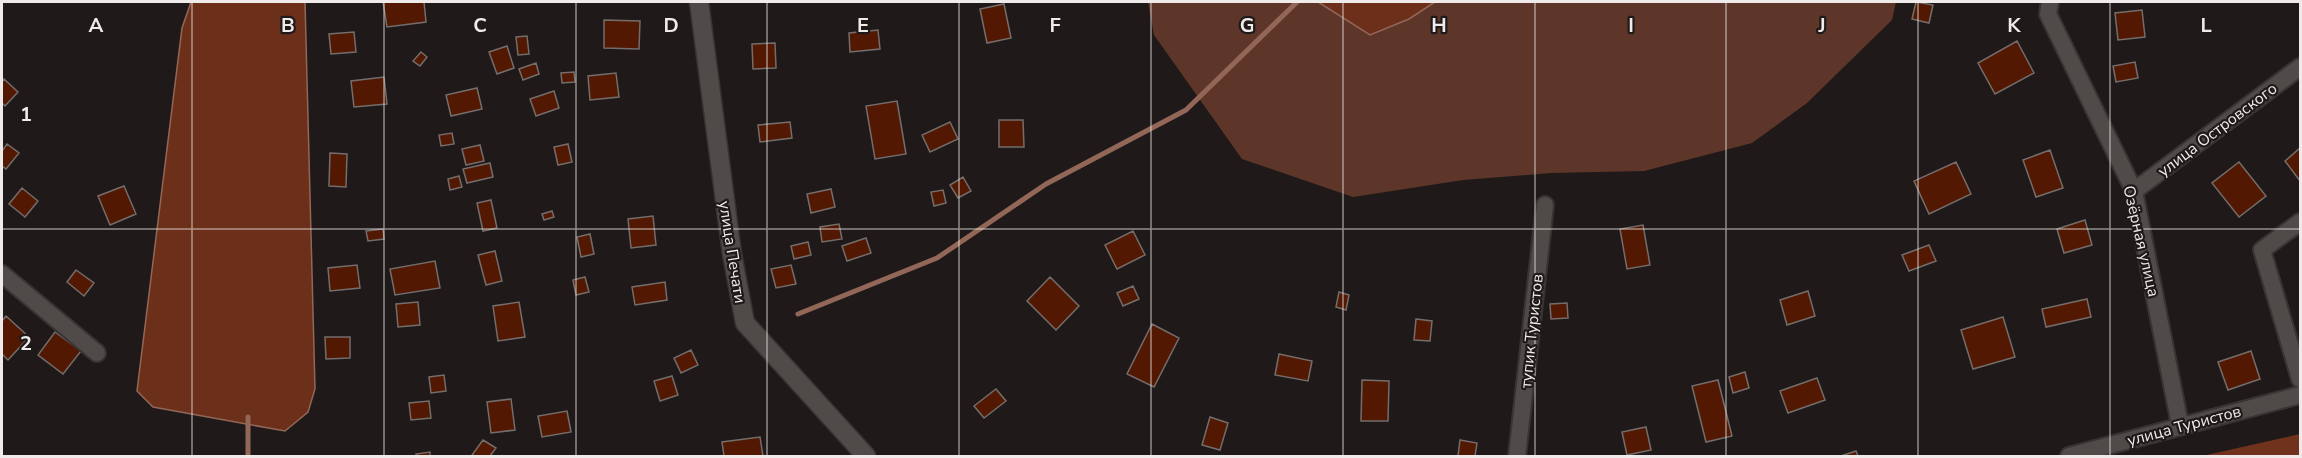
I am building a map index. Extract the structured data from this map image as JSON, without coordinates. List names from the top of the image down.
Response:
{
  "streets": {
    "street": [
      "улица Островского",
      "Озёрная улица",
      "улица Печати",
      "тупик Туристов",
      "улица Туристов"
    ]
  },
  "crossings": [
    ["улица Островского", "Озёрная улица"],
    ["Озёрная улица", "улица Туристов"]
  ],
  "grid": {
    "columns": [
      "A",
      "B",
      "C",
      "D",
      "E",
      "F",
      "G",
      "H",
      "I",
      "J",
      "K",
      "L"
    ],
    "rows": ["1", "2"]
  }
}
